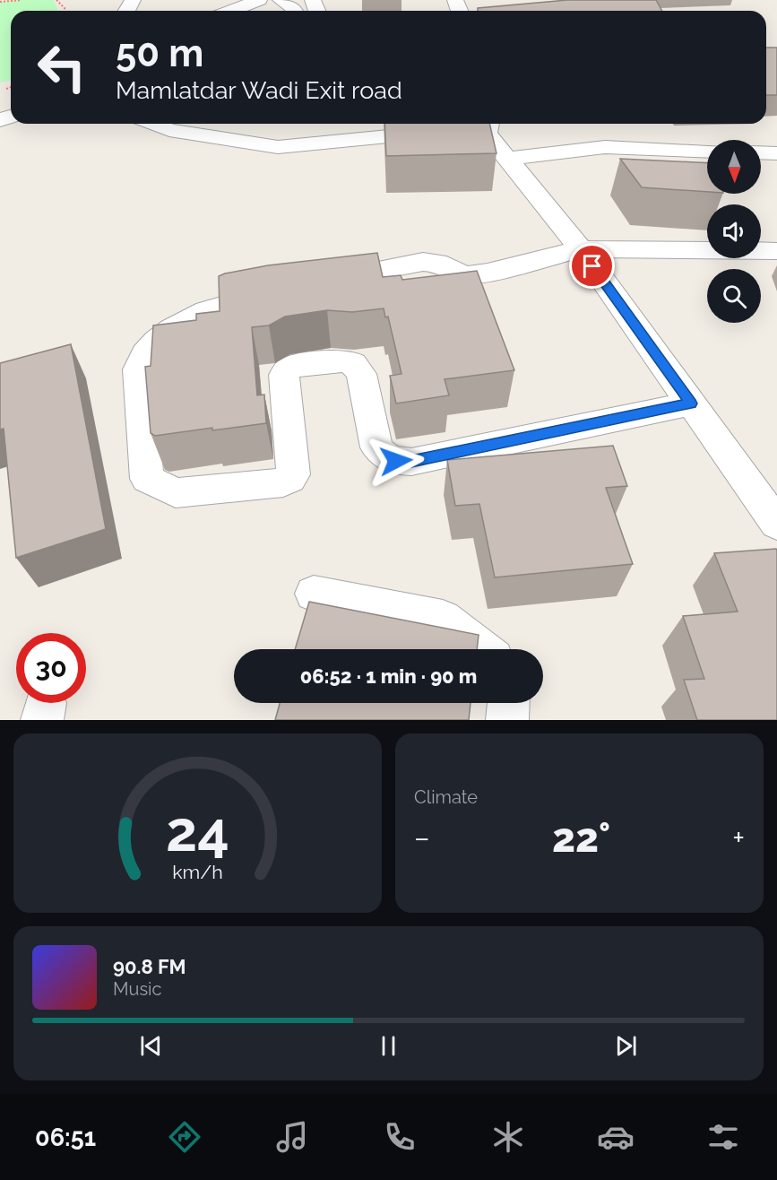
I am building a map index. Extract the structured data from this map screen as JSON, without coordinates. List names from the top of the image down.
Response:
{
  "north": "bottom",
  "page": {
    "turn": ["50 m", "Mamlatdar Wadi Exit road"],
    "limit": "30",
    "trip": "06:52 · 1 min · 90 m",
    "tile": "Climate",
    "heat": ["−", "22°", "+"],
    "song": ["90.8 FM", "Music"],
    "tabs": "06:51",
    "gauge": ["24", "km/h"]
  }
}
